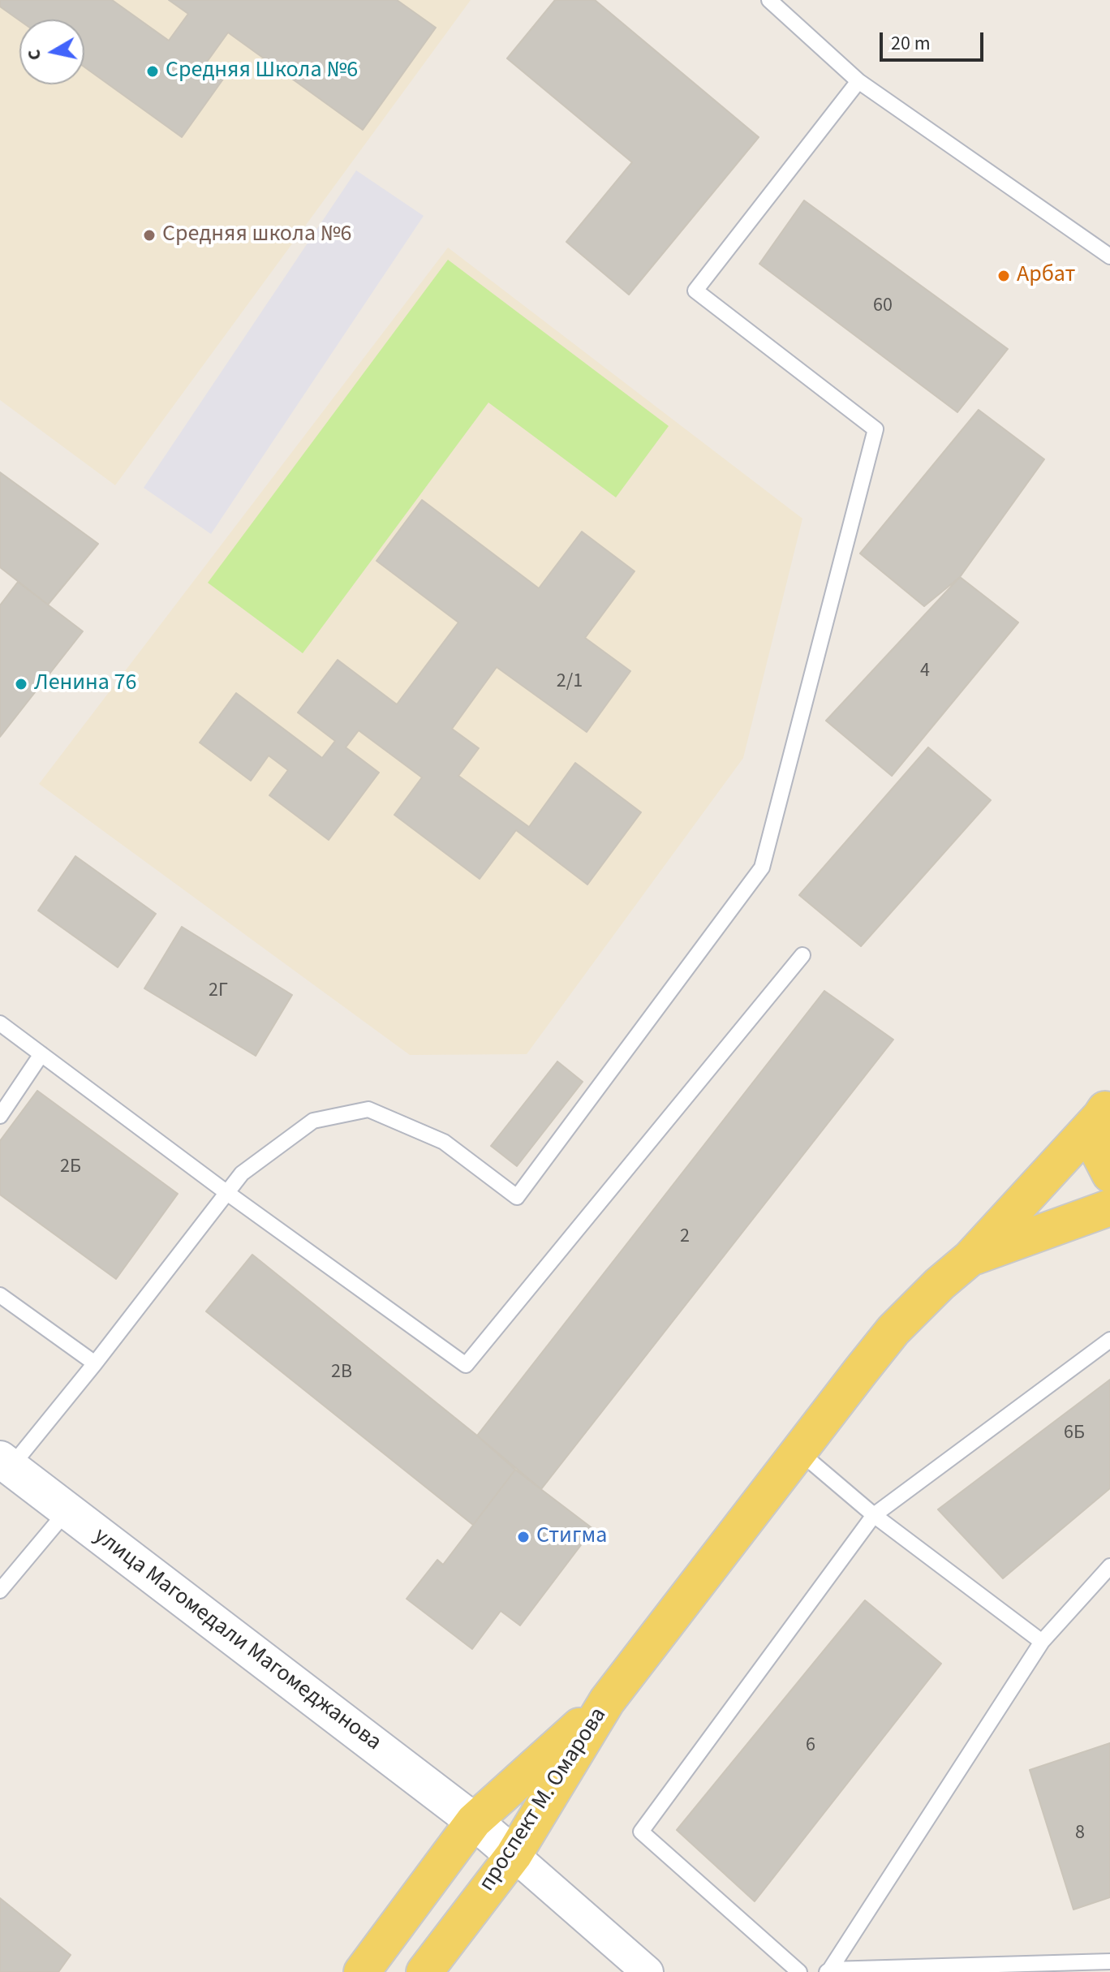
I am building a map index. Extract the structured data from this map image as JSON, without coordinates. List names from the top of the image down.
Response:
{
  "streets": {
    "main road": ["улица Магомедали Магомеджанова", "проспект М. Омарова"]
  },
  "crossings": [
    ["улица Магомедали Магомеджанова", "проспект М. Омарова"]
  ],
  "places": [
    "Средняя Школа №6",
    "Средняя школа №6",
    "Арбат",
    "Ленина 76",
    "Стигма"
  ],
  "house_numbers": [
    "60",
    "4",
    "2/1",
    "2Г",
    "2Б",
    "2",
    "2В",
    "6Б",
    "6",
    "8"
  ],
  "scale_bar": "20 m",
  "north": "left"
}
